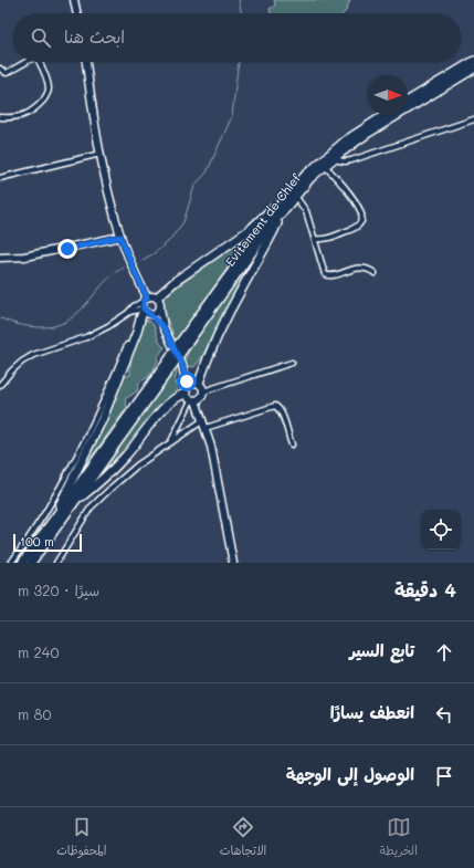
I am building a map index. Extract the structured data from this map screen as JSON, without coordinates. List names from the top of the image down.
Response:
{
  "streets": {
    "highway": ["Evitement de Chlef"]
  },
  "scale_bar": "100 m",
  "north": "right",
  "page": {
    "search": "ابحث هنا",
    "scale": "100 m",
    "heading": ["4 دقيقة", "سيرًا · 320 m"],
    "list": [
      ["تابع السير", "240 m"],
      ["انعطف يسارًا", "80 m"],
      "الوصول إلى الوجهة"
    ],
    "nav": ["الخريطة", "الاتجاهات", "المحفوظات"]
  }
}
